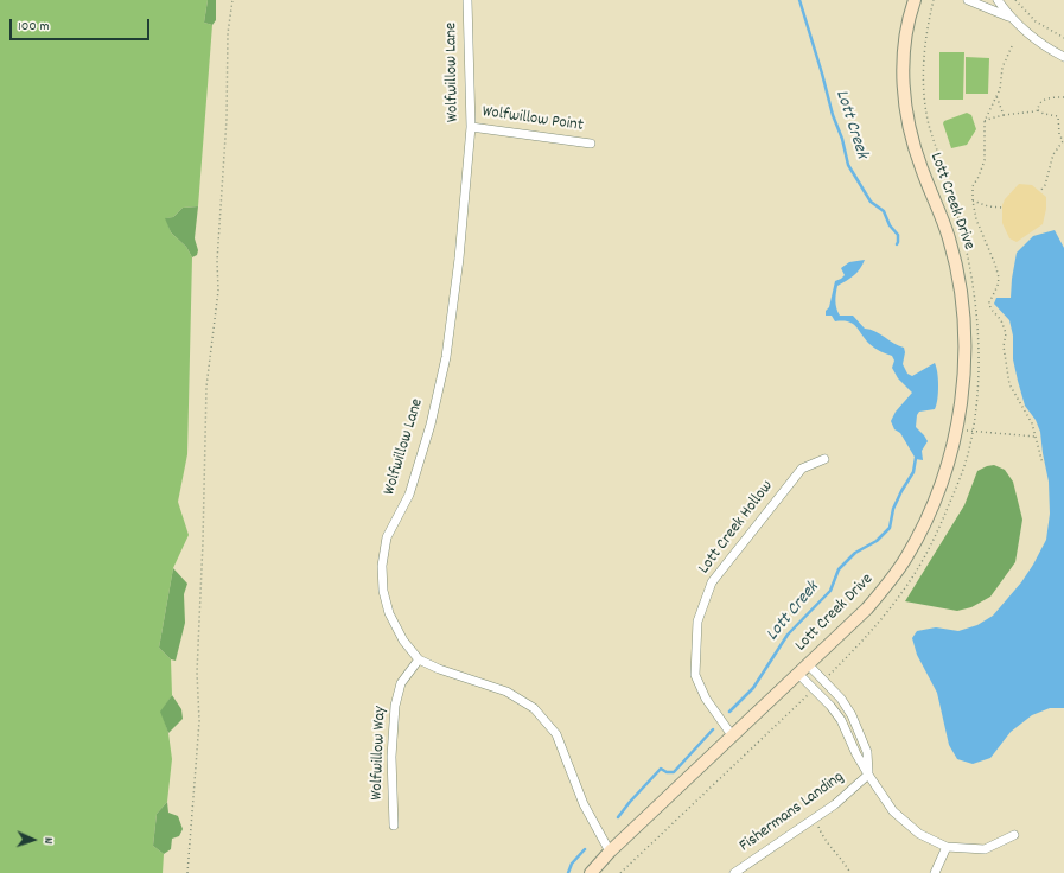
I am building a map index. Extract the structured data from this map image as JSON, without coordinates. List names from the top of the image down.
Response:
{
  "streets": {
    "street": [
      "Wolfwillow Lane",
      "Wolfwillow Point",
      "Lott Creek Drive",
      "Lott Creek Hollow",
      "Wolfwillow Way",
      "Fishermans Landing"
    ]
  },
  "crossings": [
    ["Wolfwillow Lane", "Wolfwillow Point"],
    ["Wolfwillow Lane", "Lott Creek Drive"],
    ["Wolfwillow Lane", "Wolfwillow Way"],
    ["Lott Creek Drive", "Lott Creek Hollow"]
  ],
  "water": ["Lott Creek"],
  "scale_bar": "100 m",
  "north": "right"
}
